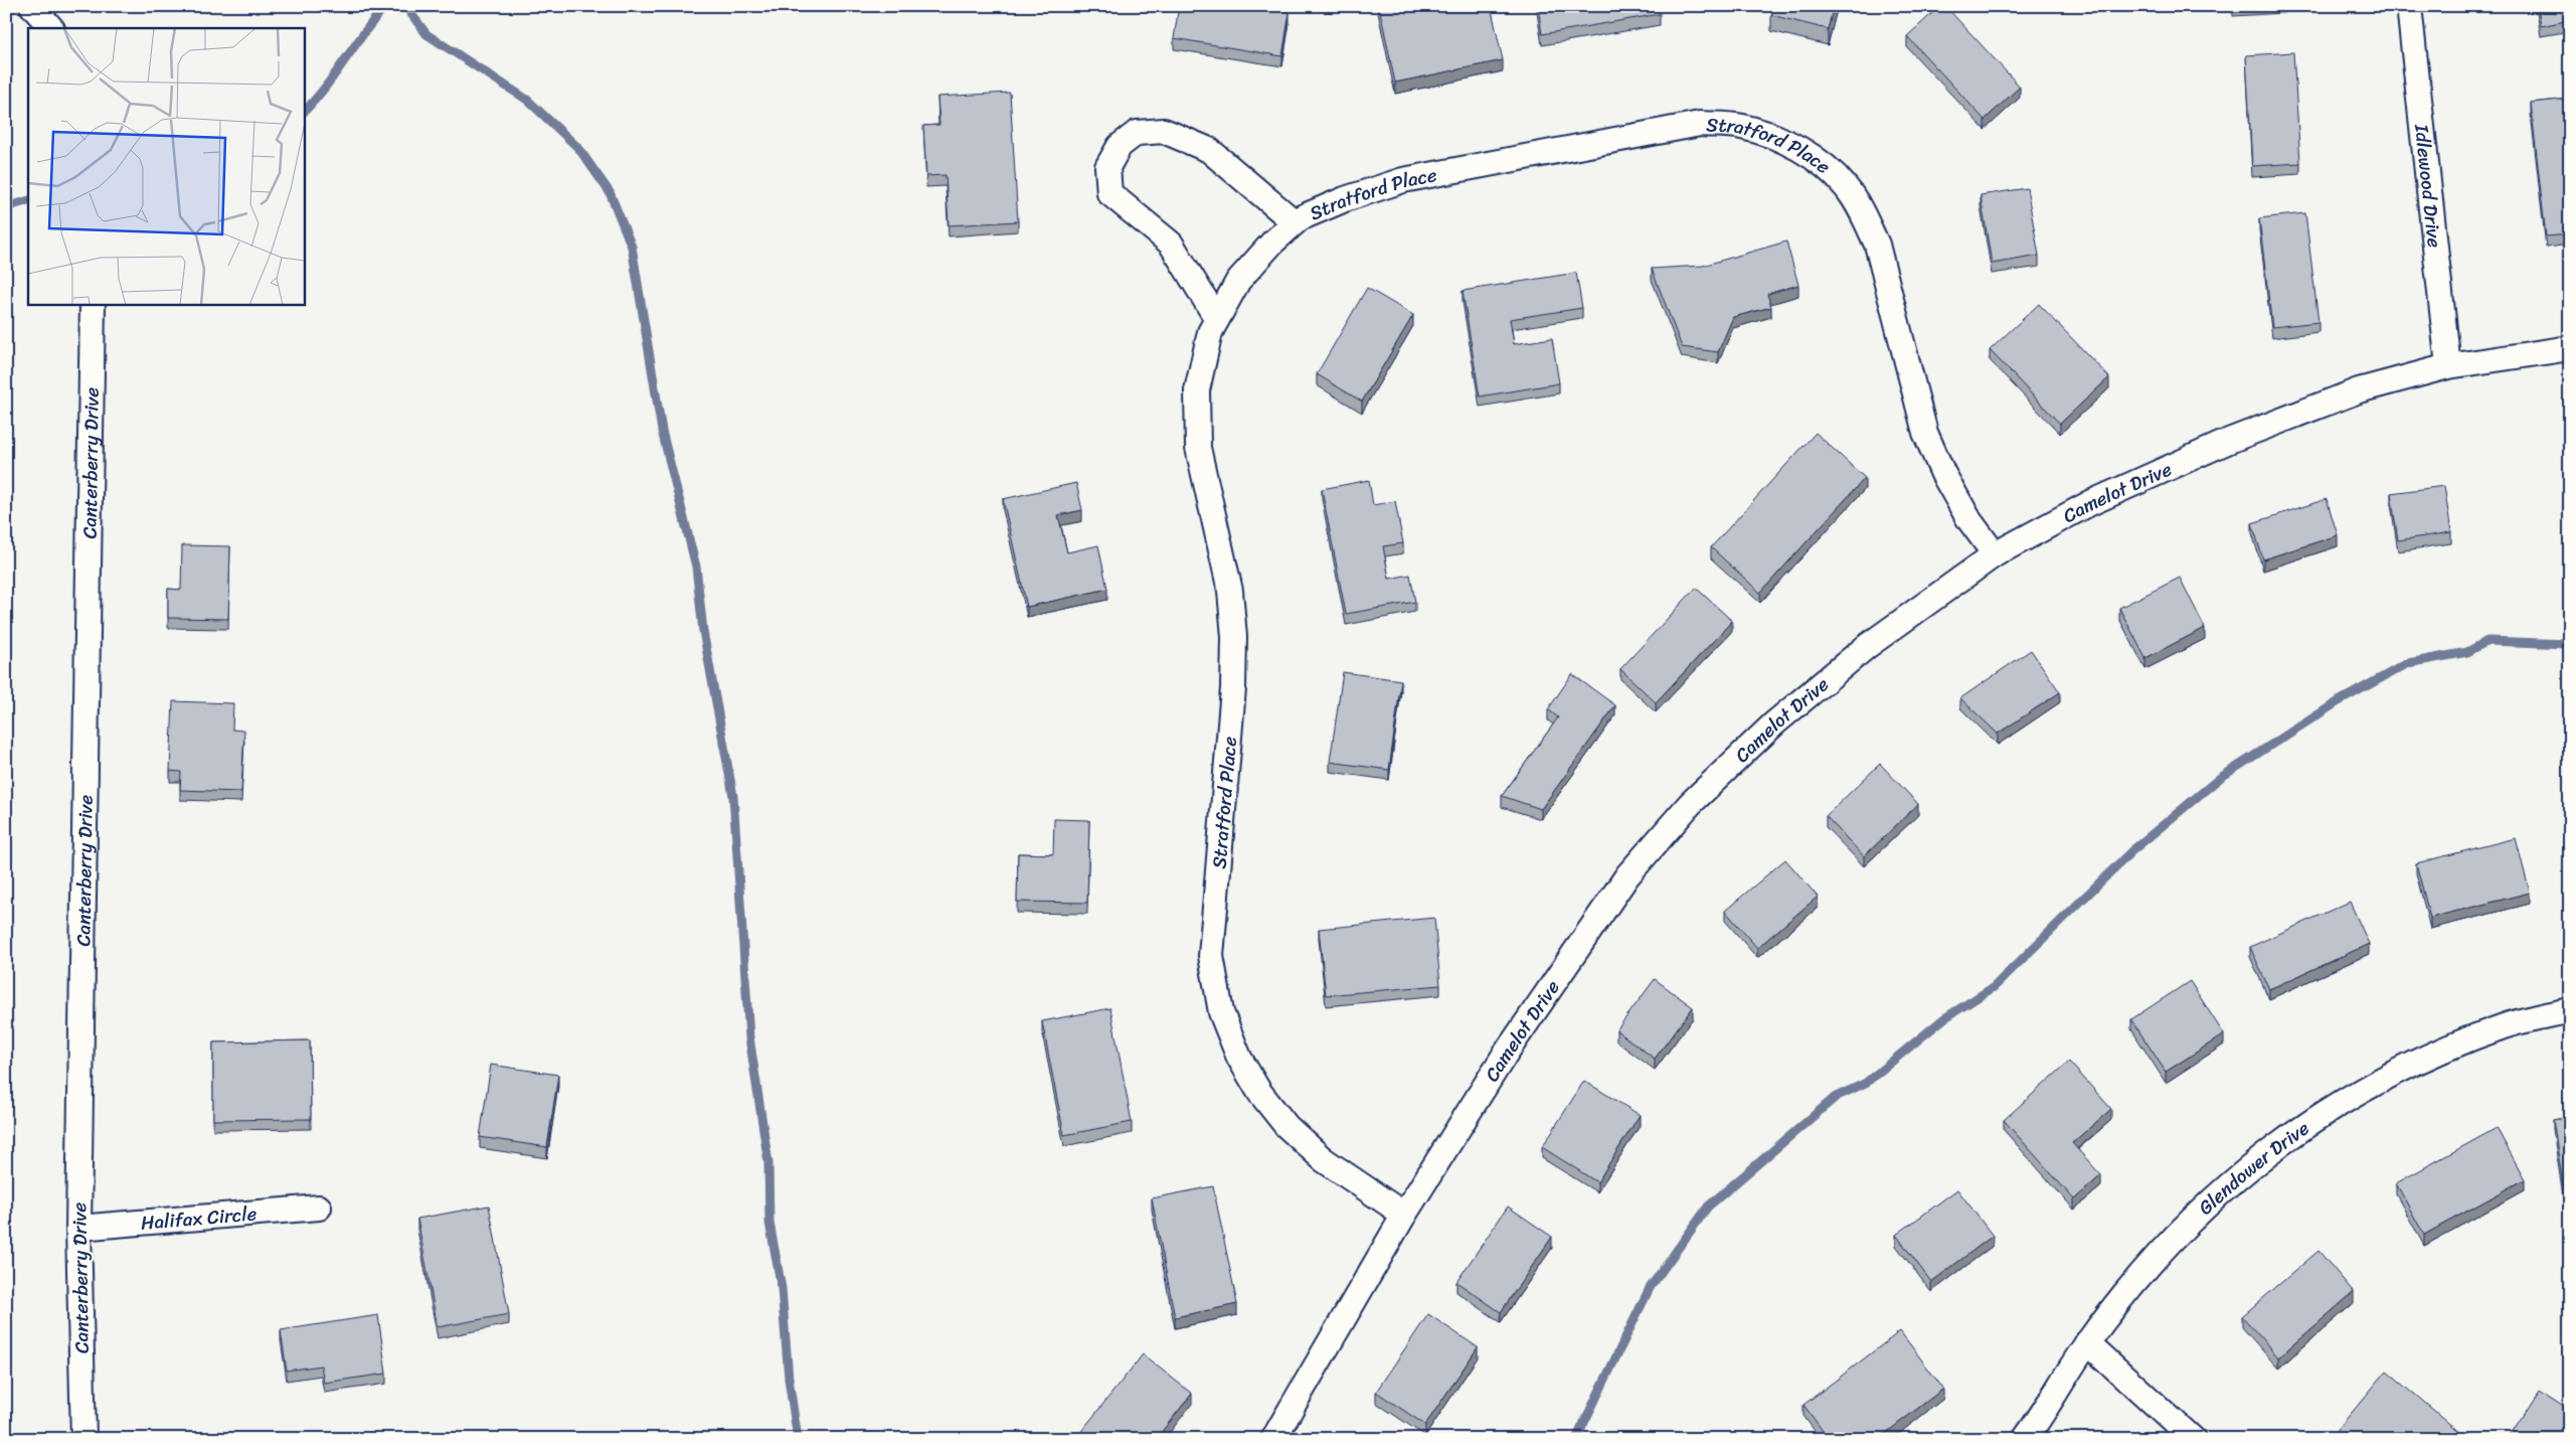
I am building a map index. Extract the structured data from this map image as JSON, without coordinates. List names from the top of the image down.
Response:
{
  "streets": {
    "street": [
      "Stratford Place",
      "Idlewood Drive",
      "Canterberry Drive",
      "Camelot Drive",
      "Glendower Drive",
      "Halifax Circle"
    ]
  },
  "crossings": [
    ["Stratford Place", "Camelot Drive"],
    ["Idlewood Drive", "Camelot Drive"],
    ["Canterberry Drive", "Halifax Circle"]
  ]
}
